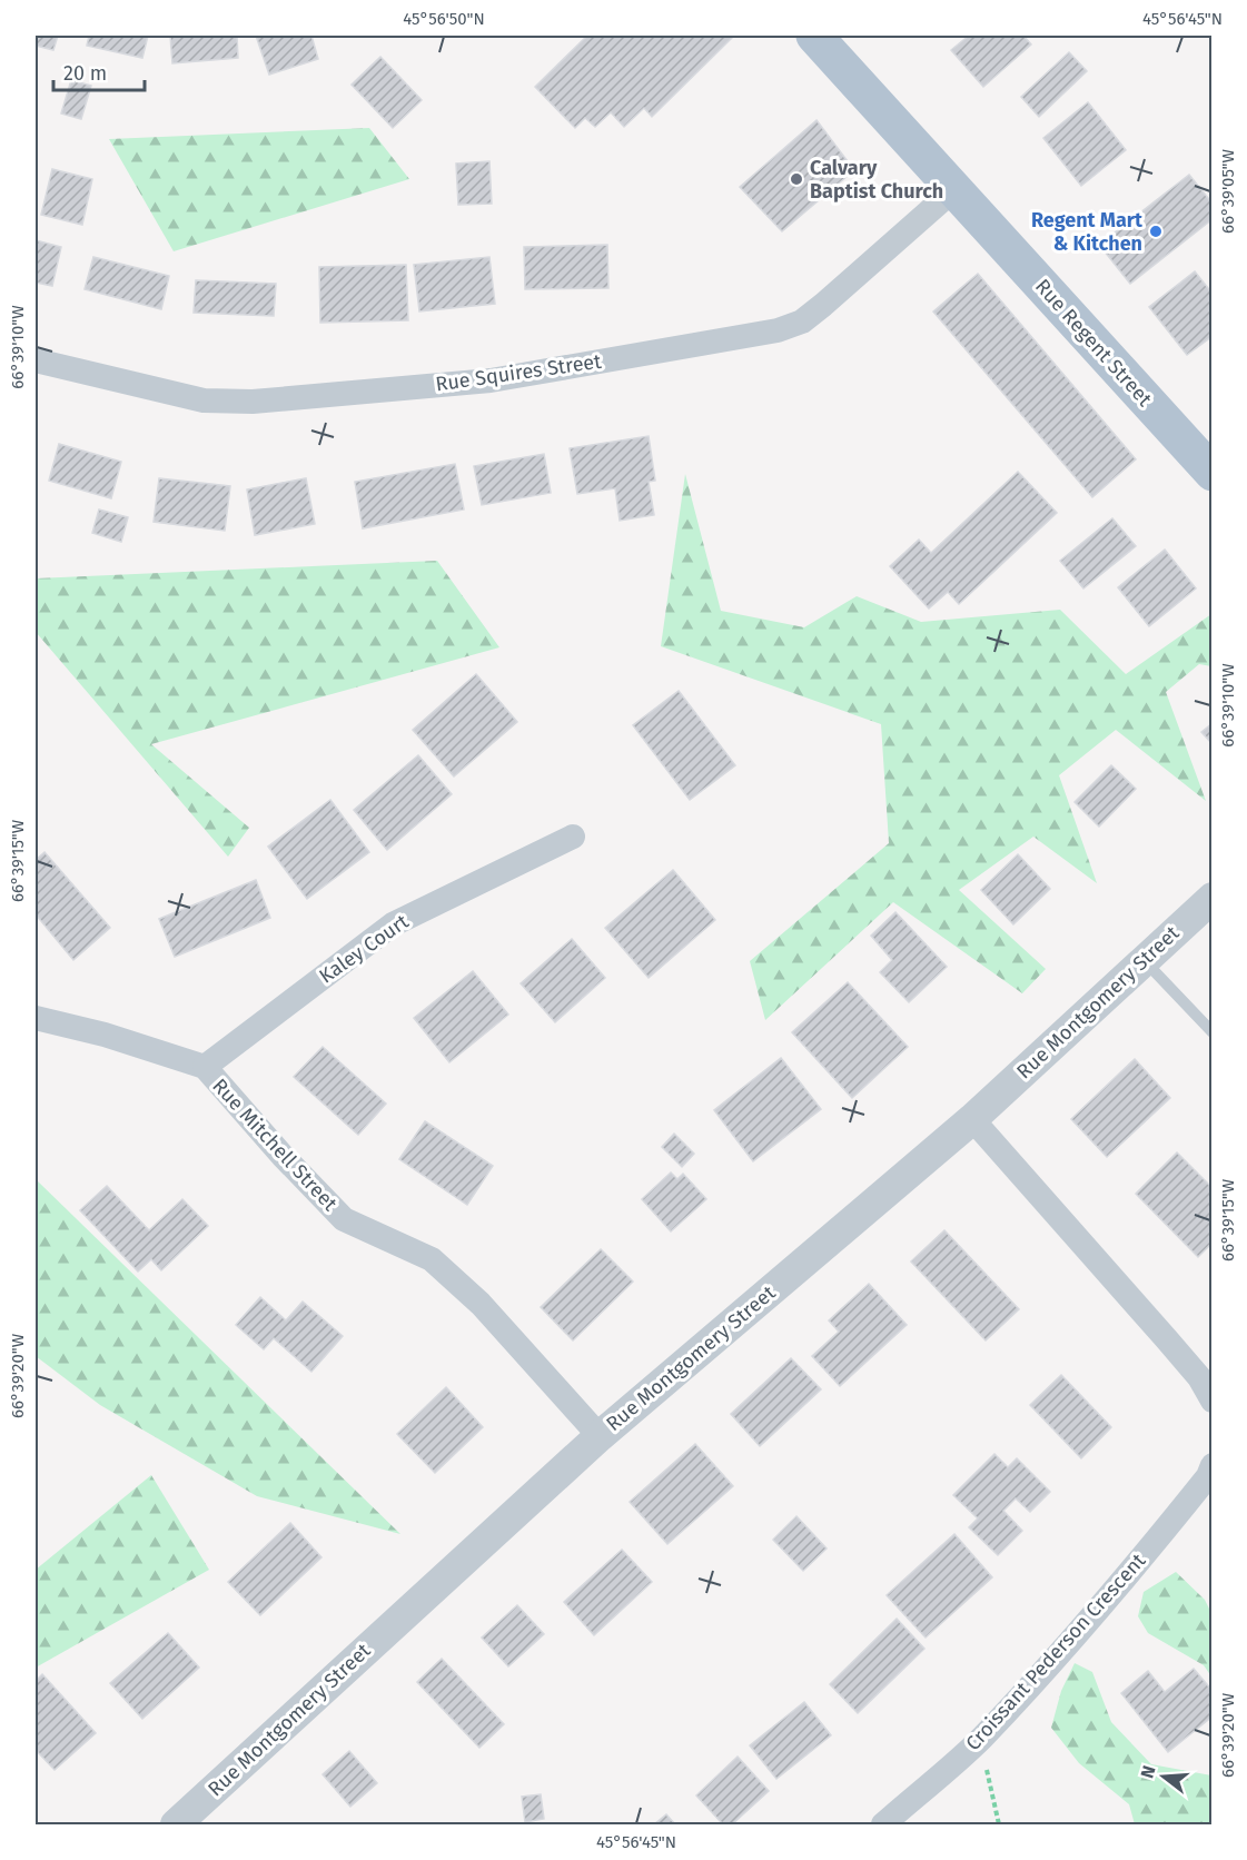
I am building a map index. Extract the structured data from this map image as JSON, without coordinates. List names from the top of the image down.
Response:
{
  "streets": {
    "main road": ["Rue Regent Street"],
    "street": [
      "Rue Squires Street",
      "Kaley Court",
      "Rue Montgomery Street",
      "Rue Mitchell Street",
      "Croissant Pederson Crescent"
    ]
  },
  "crossings": [
    ["Rue Regent Street", "Rue Squires Street"],
    ["Kaley Court", "Rue Mitchell Street"],
    ["Rue Montgomery Street", "Rue Mitchell Street"]
  ],
  "places": ["Calvary Baptist Church", "Regent Mart & Kitchen"],
  "scale_bar": "20 m",
  "north": "left",
  "coordinates": [
    "45°56'50\"N",
    "45°56'45\"N",
    "66°39'05\"W",
    "66°39'10\"W",
    "66°39'15\"W",
    "66°39'20\"W"
  ]
}
